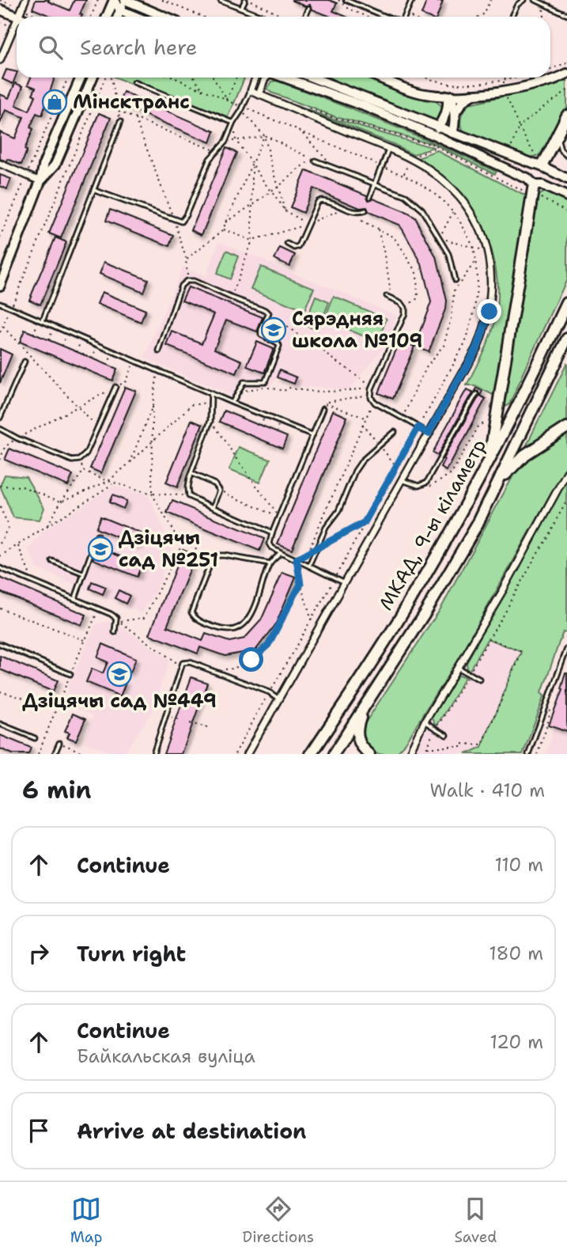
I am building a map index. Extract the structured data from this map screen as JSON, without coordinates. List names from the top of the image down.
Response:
{
  "streets": {
    "highway": ["МКАД, 9-ы кіламетр"]
  },
  "places": {
    "shop": ["Мінсктранс"],
    "school or university": ["Сярэдняя школа №109", "Дзіцячы сад №251", "Дзіцячы сад №449"]
  },
  "page": {
    "search": "Search here",
    "heading": ["6 min", "Walk · 410 m"],
    "list": [
      ["Continue", "110 m"],
      ["Turn right", "180 m"],
      ["Continue", "Байкальская вуліца", "120 m"],
      "Arrive at destination"
    ],
    "nav": ["Map", "Directions", "Saved"]
  }
}
